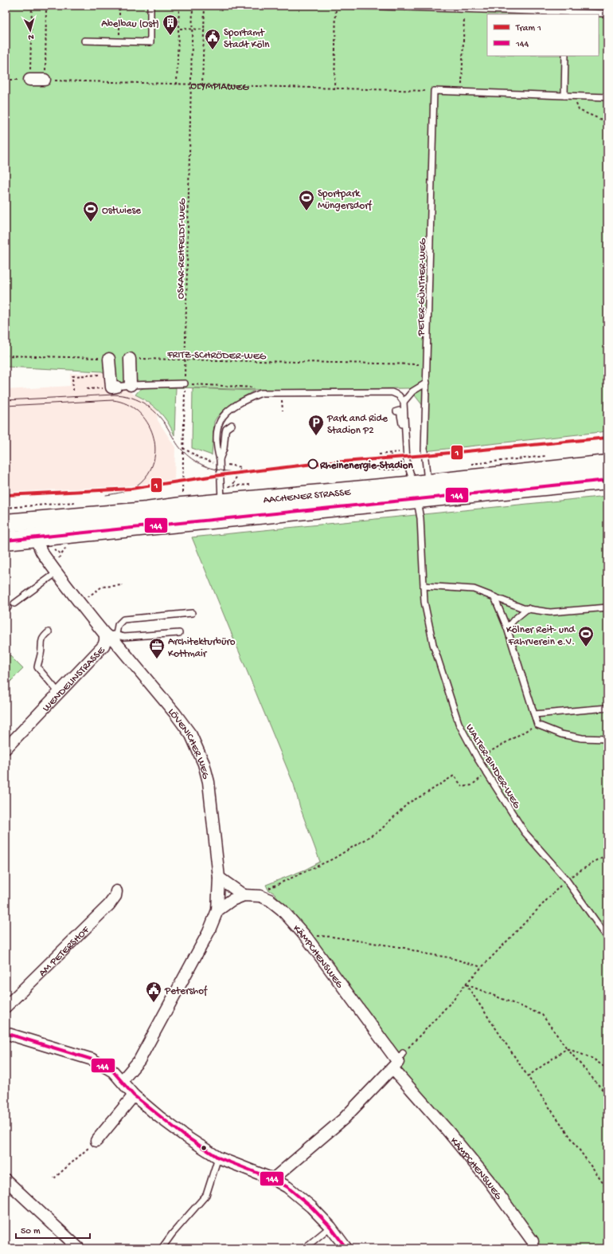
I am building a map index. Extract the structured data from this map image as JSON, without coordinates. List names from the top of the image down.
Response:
{
  "streets": {
    "main road": ["AACHENER STRASSE"],
    "street": [
      "WENDELINSTRASSE",
      "LÖVENICHER WEG",
      "AM PETERSHOF",
      "KÄMPCHENSWEG"
    ],
    "lane": ["PETER-GÜNTHER-WEG", "WALTER-BINDER-WEG"],
    "path": ["OLYMPIAWEG", "OSKAR-REHFELDT-WEG", "FRITZ-SCHRÖDER-WEG"]
  },
  "crossings": [
    ["OLYMPIAWEG", "OSKAR-REHFELDT-WEG"],
    ["OLYMPIAWEG", "PETER-GÜNTHER-WEG"],
    ["OSKAR-REHFELDT-WEG", "FRITZ-SCHRÖDER-WEG"],
    ["PETER-GÜNTHER-WEG", "FRITZ-SCHRÖDER-WEG"],
    ["PETER-GÜNTHER-WEG", "AACHENER STRASSE"],
    ["PETER-GÜNTHER-WEG", "WALTER-BINDER-WEG"],
    ["AACHENER STRASSE", "WENDELINSTRASSE"],
    ["AACHENER STRASSE", "WALTER-BINDER-WEG"],
    ["WENDELINSTRASSE", "LÖVENICHER WEG"],
    ["LÖVENICHER WEG", "KÄMPCHENSWEG"]
  ],
  "places": {
    "building": ["Abelbau (Ost)"],
    "public building": ["Sportamt Stadt Köln", "Petershof"],
    "sports": ["Sportpark Müngersdorf", "Ostwiese", "Kölner Reit- und Fahrverein e.V."],
    "parking": ["Park and Ride Stadion P2"],
    "other": ["Rheinenergie-Stadion"],
    "office": ["Architekturbüro Kottmair"]
  },
  "lines": ["tram line 1", "transit line 144"],
  "legend": ["Tram 1", "144"],
  "scale_bar": "50 m",
  "north": "bottom"
}
